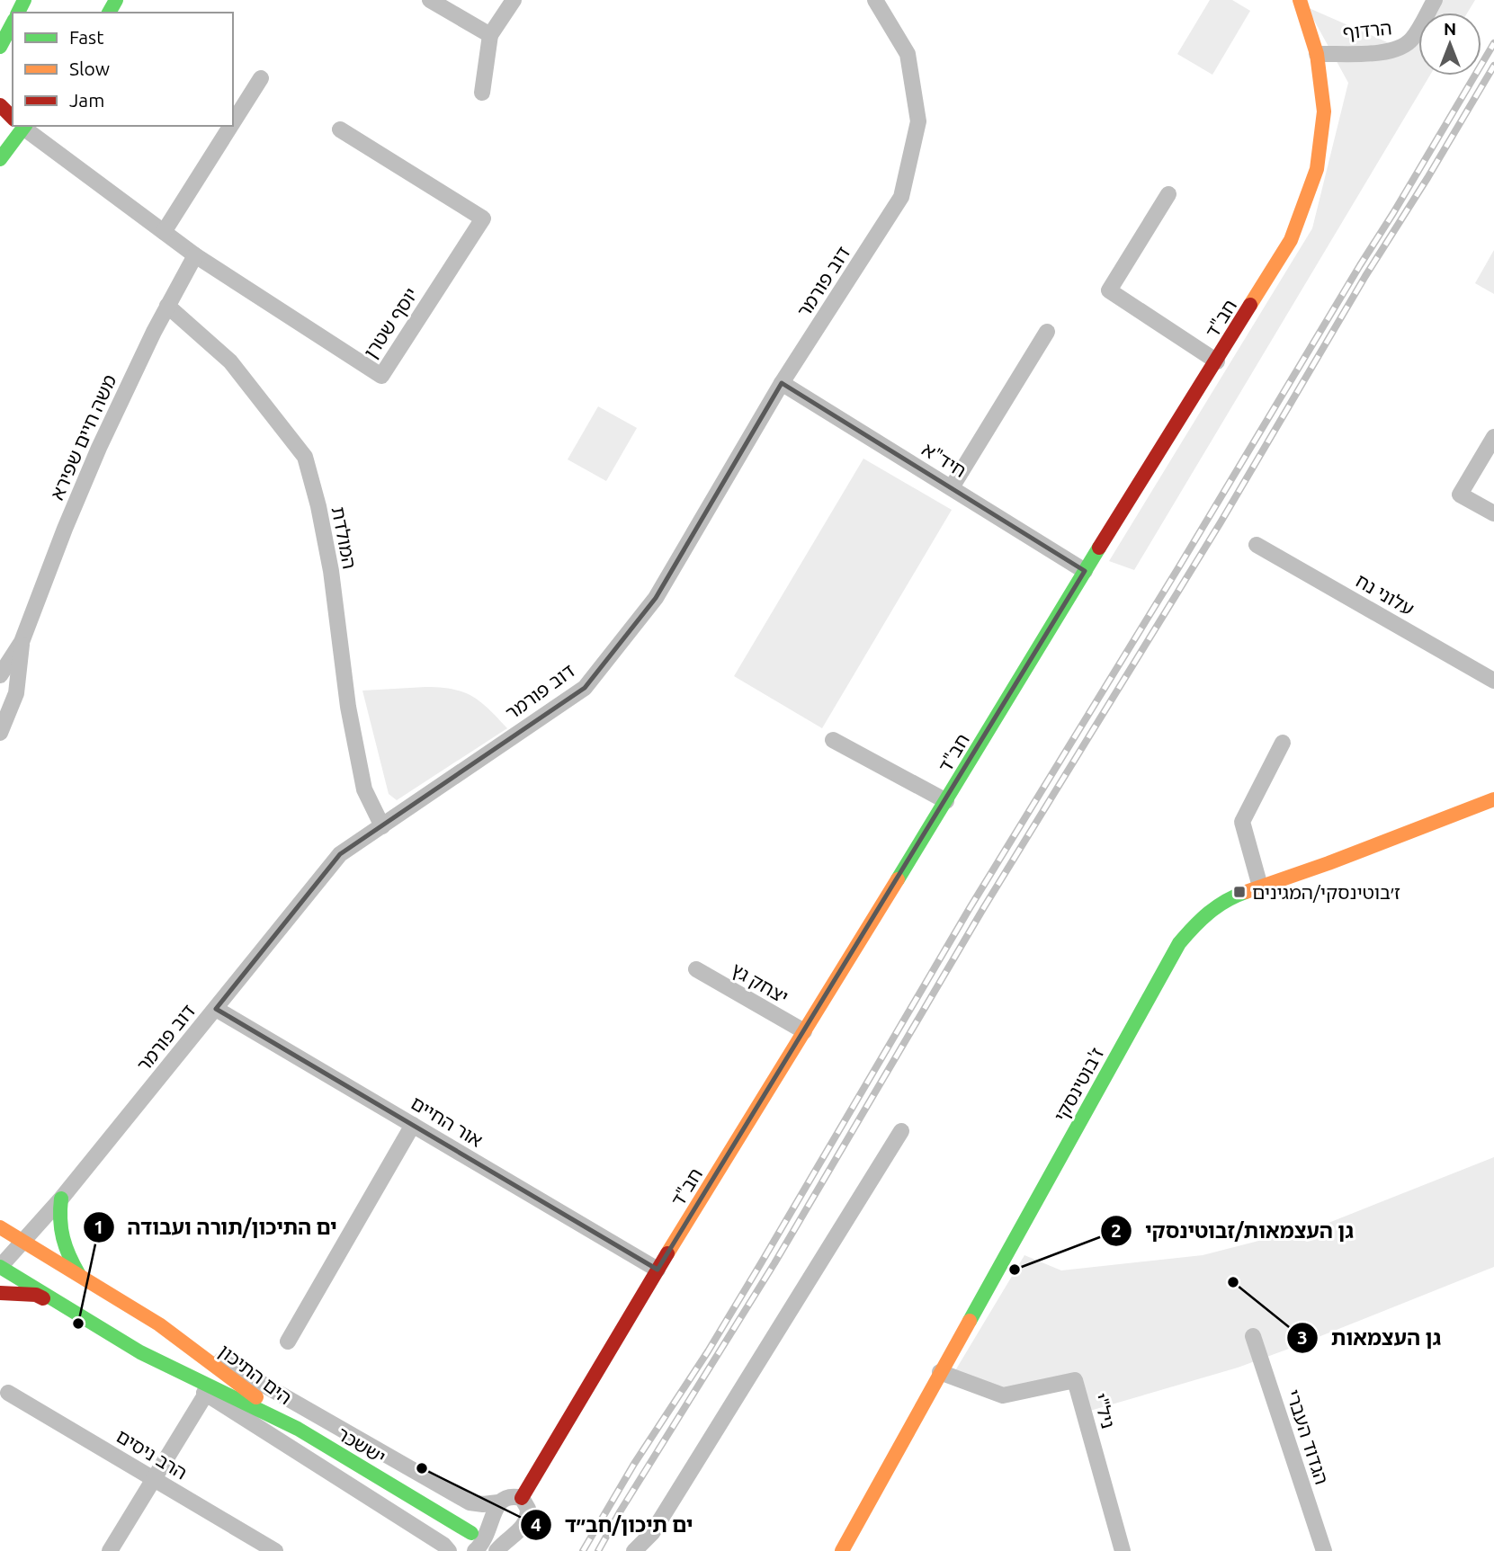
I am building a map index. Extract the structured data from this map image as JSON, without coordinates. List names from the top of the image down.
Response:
{
  "streets": {
    "street": [
      "הרדוף",
      "דוב פורמר",
      "חב\"ד",
      "יוסף שטרן",
      "משה חיים שפירא",
      "חיד\"א",
      "המולדת",
      "עלוני נח",
      "יצחק גץ",
      "ז'בוטינסקי",
      "אור החיים",
      "הים התיכון",
      "ניל\"י",
      "הגדוד העברי",
      "יששכר",
      "הרב ניסים"
    ]
  },
  "crossings": [
    ["הרדוף", "חב\"ד"],
    ["דוב פורמר", "חיד\"א"],
    ["דוב פורמר", "המולדת"],
    ["דוב פורמר", "אור החיים"],
    ["דוב פורמר", "הים התיכון"],
    ["חב\"ד", "חיד\"א"],
    ["חב\"ד", "יצחק גץ"],
    ["חב\"ד", "אור החיים"],
    ["יוסף שטרן", "משה חיים שפירא"],
    ["משה חיים שפירא", "המולדת"],
    ["ז'בוטינסקי", "ניל\"י"],
    ["הים התיכון", "יששכר"]
  ],
  "places": {
    "transit": ["ז׳בוטינסקי/המגינים"],
    "other": [
      "גן העצמאות/זבוטינסקי",
      "גן העצמאות",
      "ים התיכון/תורה ועבודה",
      "ים תיכון/חב״ד"
    ]
  },
  "legend": ["Fast", "Slow", "Jam"],
  "north": "top"
}
